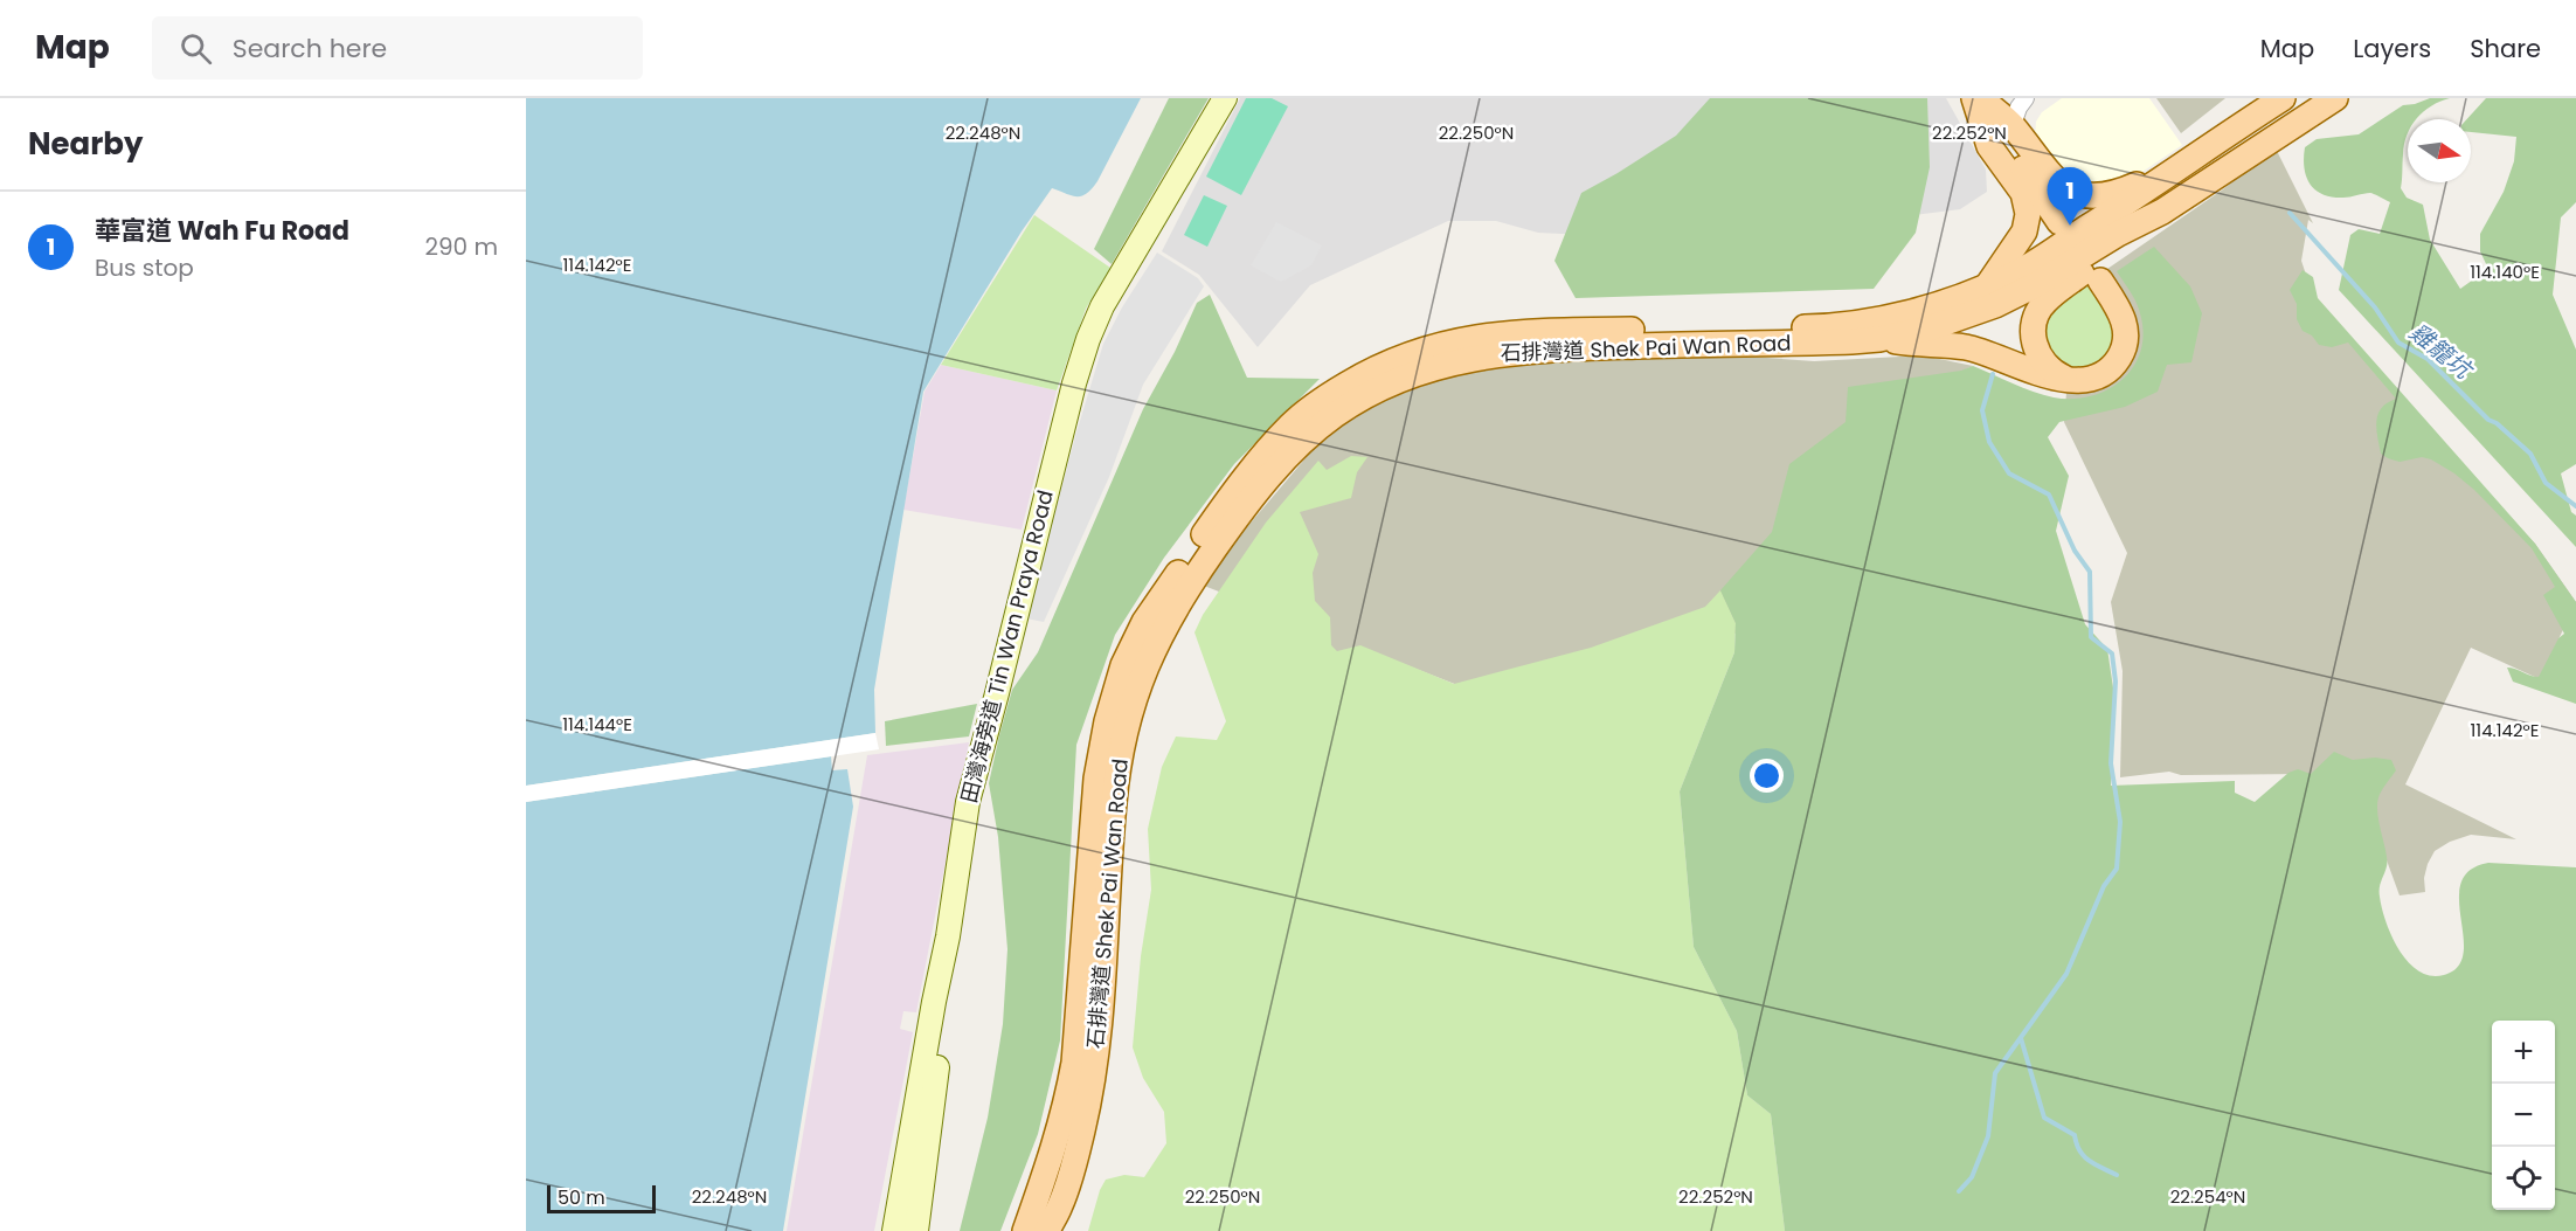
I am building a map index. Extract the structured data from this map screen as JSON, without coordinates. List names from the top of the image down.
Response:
{
  "streets": {
    "main road": ["石排灣道 Shek Pai Wan Road"],
    "street": ["田灣海旁道 Tin Wan Praya Road"]
  },
  "water": ["雞籠坑"],
  "scale_bar": "50 m",
  "north": "right",
  "page": {
    "header": "Map",
    "search": "Search here",
    "nav": ["Map", "Layers", "Share"],
    "heading": "Nearby",
    "pins": "1",
    "list": [
      {
        "mark": "1",
        "name": "華富道 Wah Fu Road",
        "note": "Bus stop",
        "value": "290 m"
      }
    ],
    "map_buttons": ["+", "−"],
    "scale": "50 m"
  },
  "coordinates": [
    "22.248°N",
    "22.250°N",
    "22.252°N",
    "114.142°E",
    "114.140°E",
    "114.144°E",
    "22.254°N"
  ]
}
